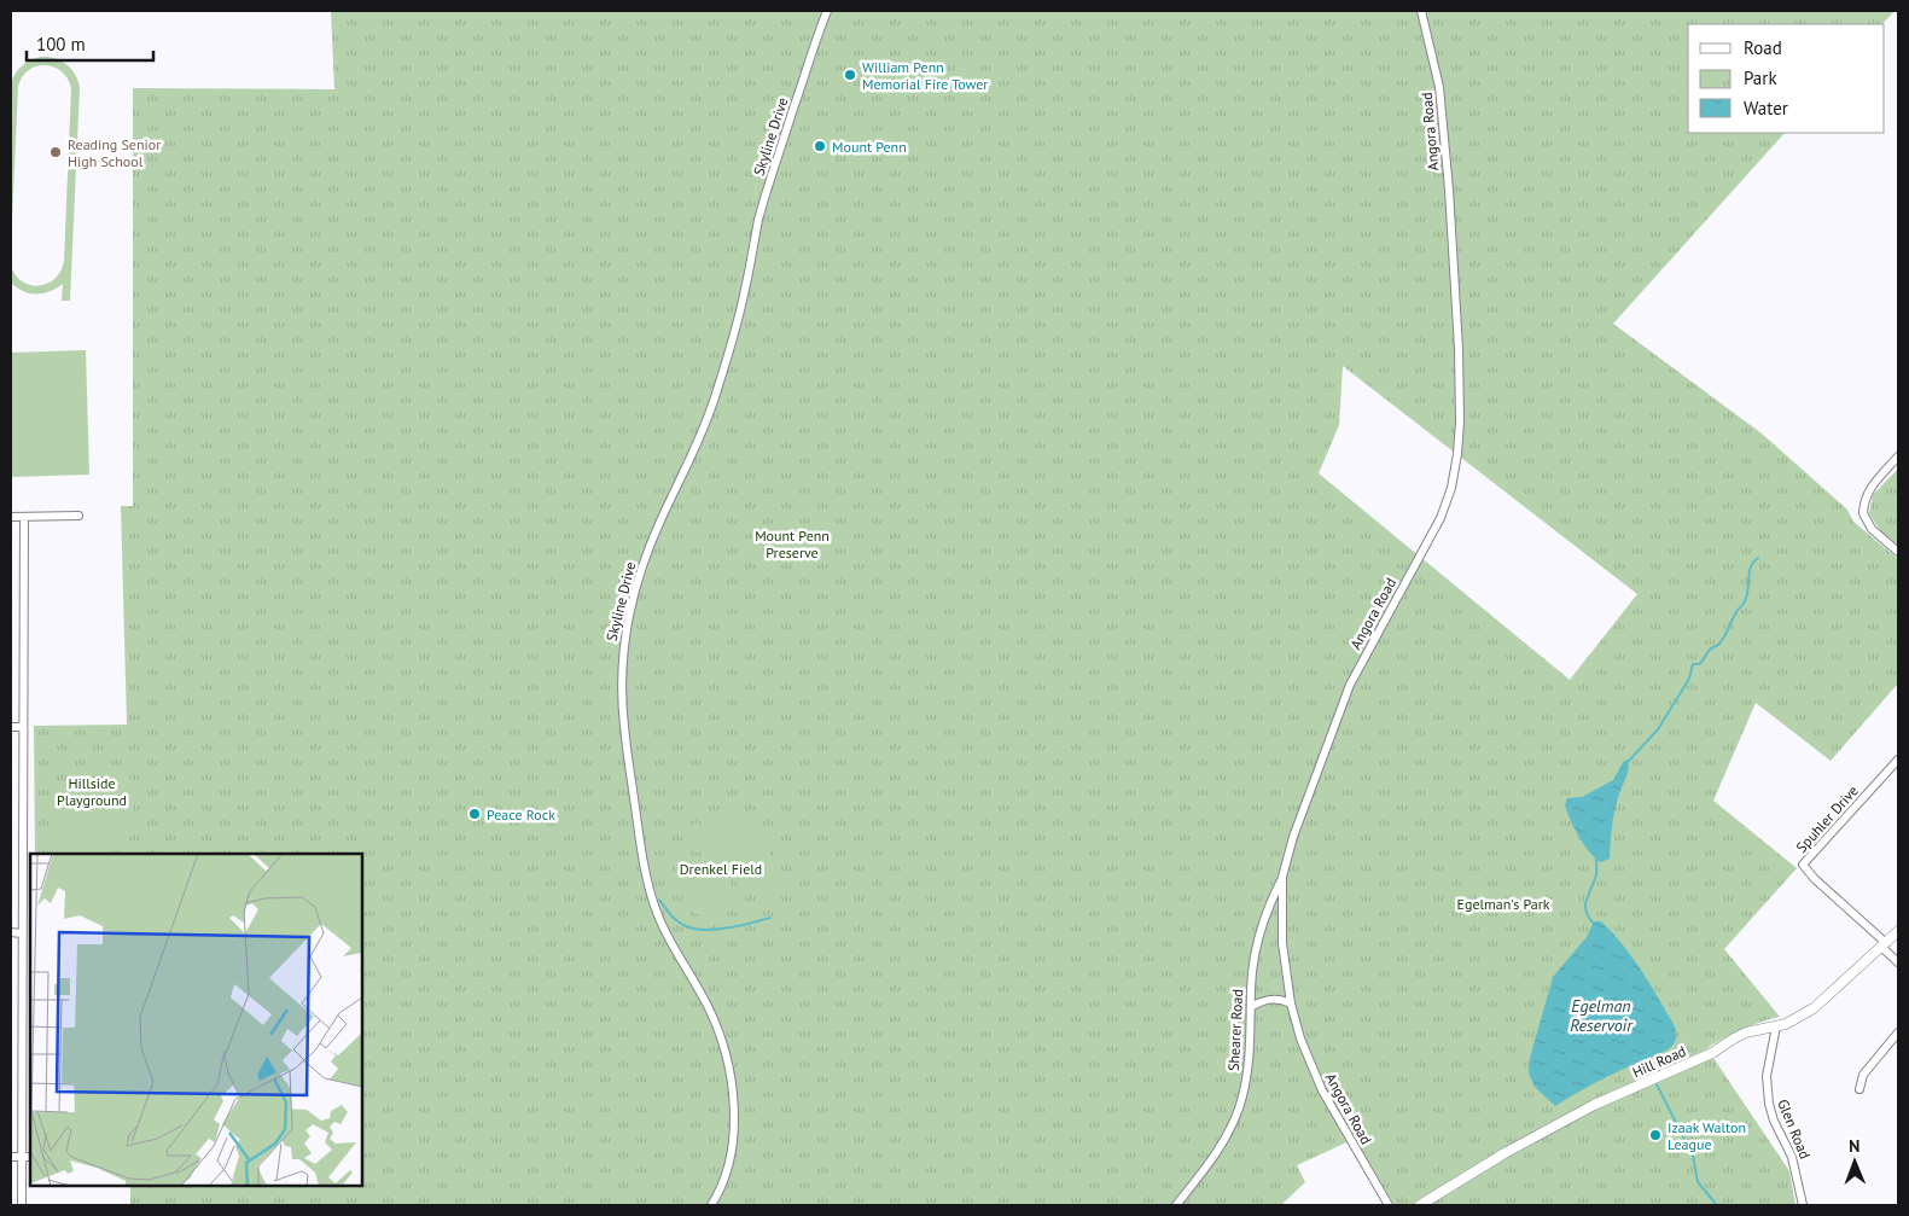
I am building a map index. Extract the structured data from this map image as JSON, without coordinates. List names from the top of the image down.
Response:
{
  "streets": {
    "street": [
      "Angora Road",
      "Skyline Drive",
      "Spuhler Drive",
      "Shearer Road",
      "Hill Road",
      "Glen Road"
    ]
  },
  "crossings": [
    ["Angora Road", "Shearer Road"],
    ["Spuhler Drive", "Hill Road"],
    ["Hill Road", "Glen Road"]
  ],
  "water": ["Egelman Reservoir"],
  "parks": [
    "Mount Penn Preserve",
    "Hillside Playground",
    "Drenkel Field",
    "Egelman's Park"
  ],
  "places": [
    "William Penn Memorial Fire Tower",
    "Mount Penn",
    "Reading Senior High School",
    "Peace Rock",
    "Izaak Walton League"
  ],
  "legend": ["Road", "Park", "Water"],
  "scale_bar": "100 m",
  "north": "top"
}
